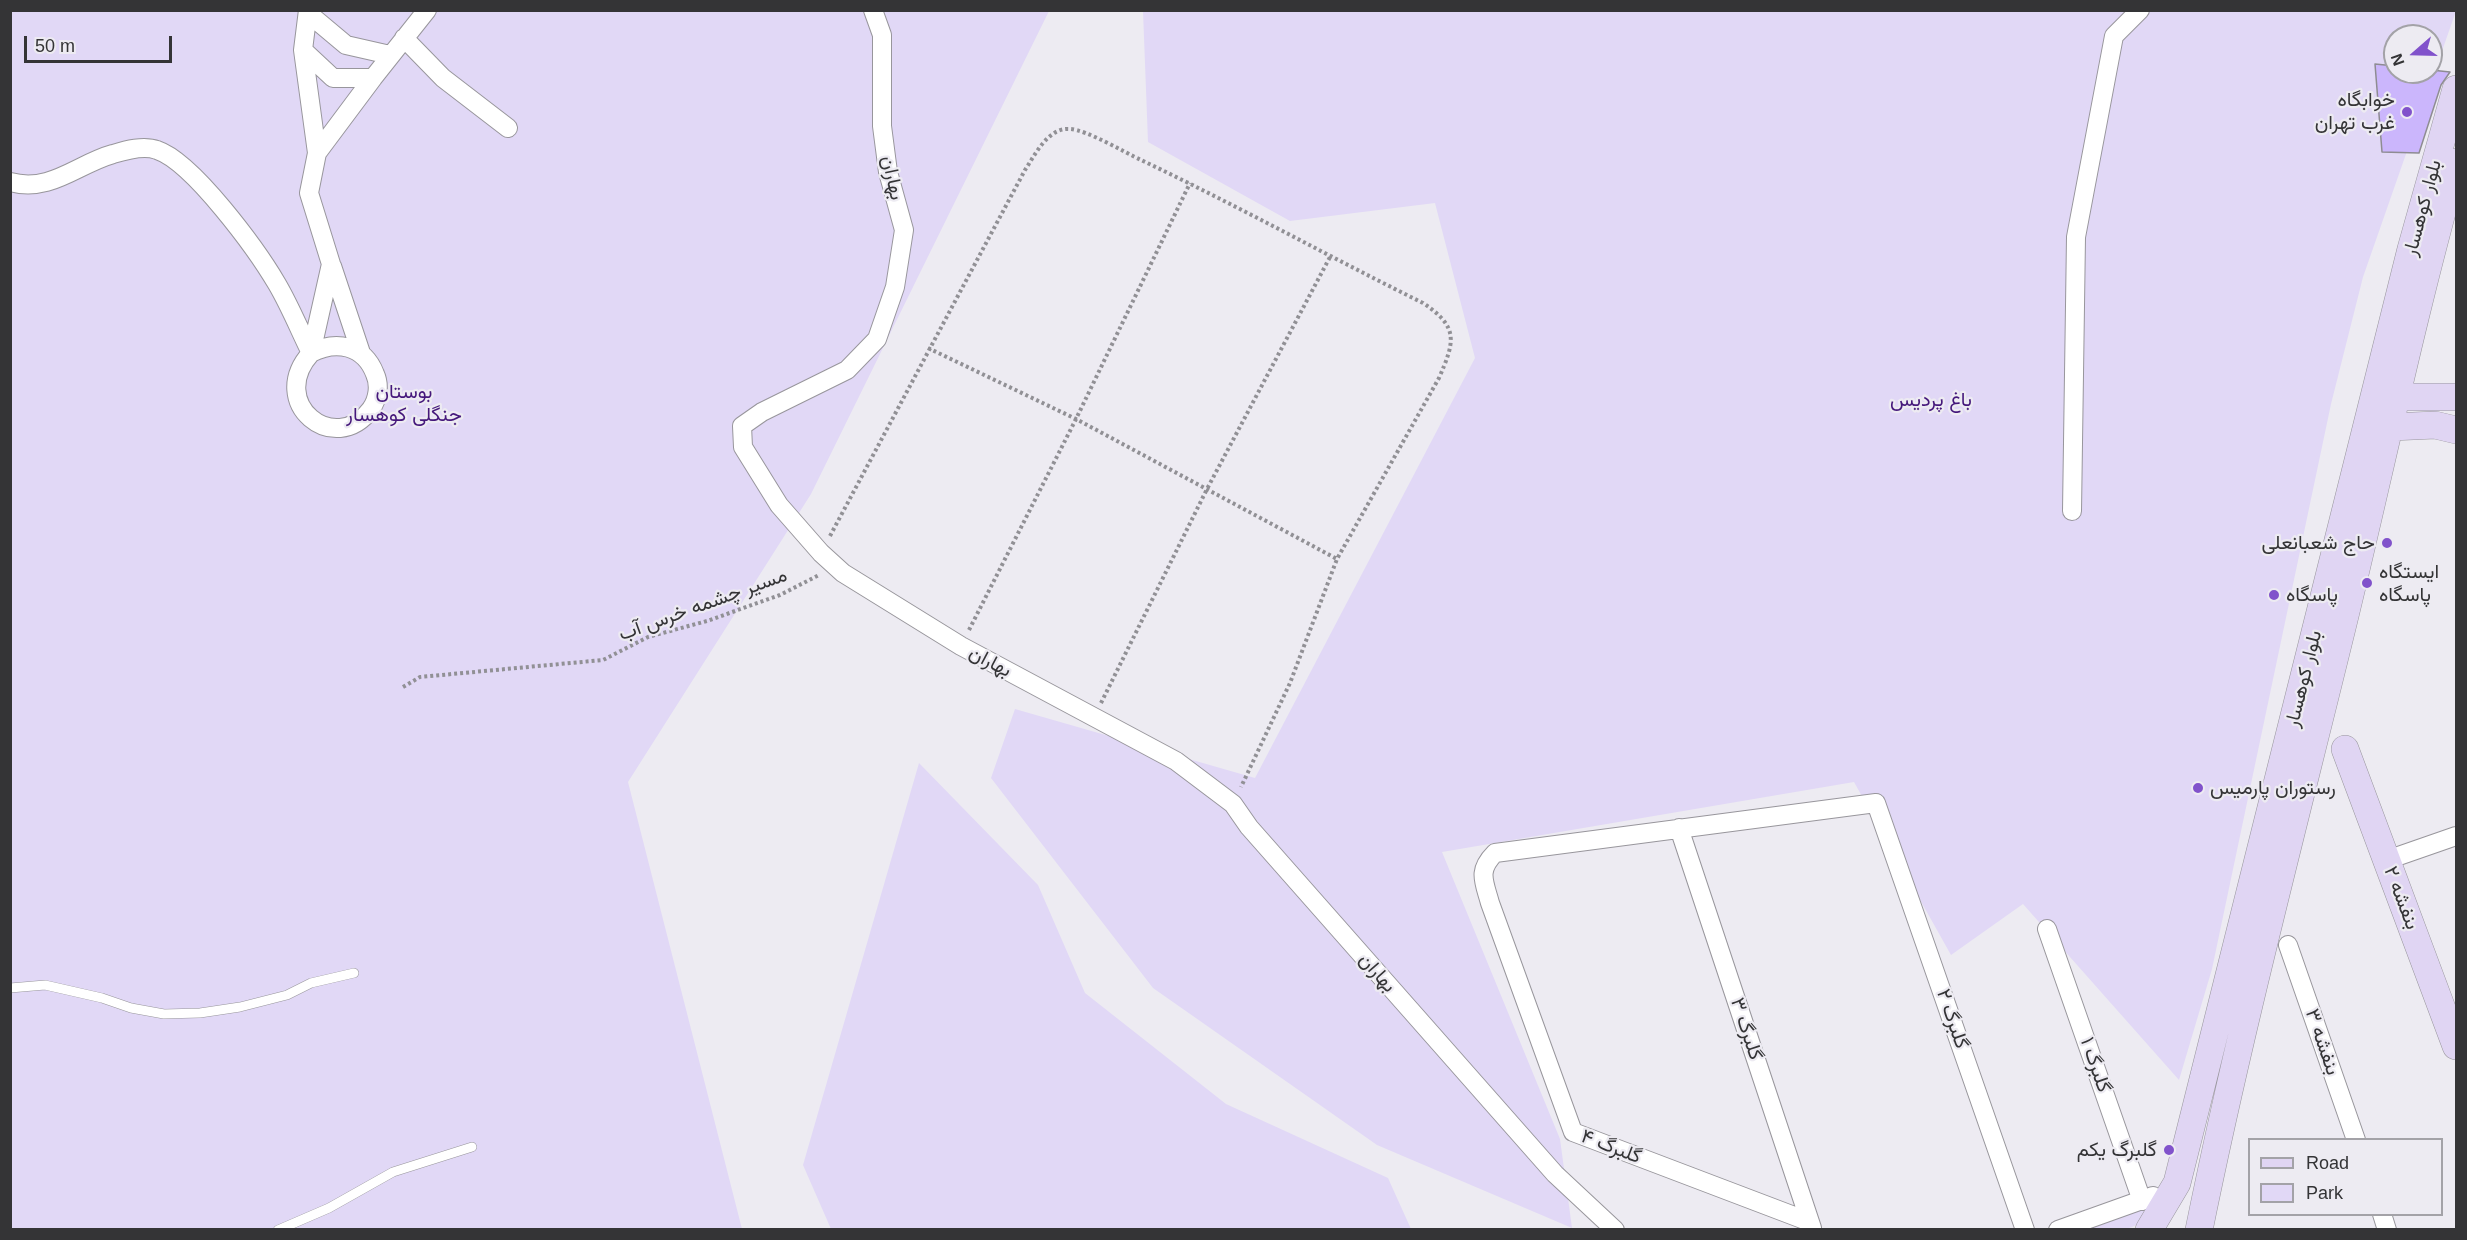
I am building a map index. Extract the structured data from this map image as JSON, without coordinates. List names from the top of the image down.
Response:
{
  "streets": {
    "main road": ["بلوار کوهسار", "بنفشه ۲"],
    "street": [
      "بهاران",
      "گلبرگ ۲",
      "گلبرگ ۳",
      "بنفشه ۳",
      "گلبرگ ۱",
      "گلبرگ ۴"
    ],
    "path": ["مسیر چشمه خرس آب"]
  },
  "crossings": [
    ["بهاران", "مسیر چشمه خرس آب"],
    ["گلبرگ ۲", "گلبرگ ۳"],
    ["گلبرگ ۲", "گلبرگ ۴"],
    ["گلبرگ ۳", "گلبرگ ۴"]
  ],
  "parks": ["بوستان جنگلی کوهسار", "باغ پردیس"],
  "places": [
    "خوابگاه غرب تهران",
    "حاج شعبانعلی",
    "ایستگاه پاسگاه",
    "پاسگاه",
    "رستوران پارمیس",
    "گلبرگ یکم"
  ],
  "legend": ["Road", "Park"],
  "scale_bar": "50 m",
  "north": "left"
}
